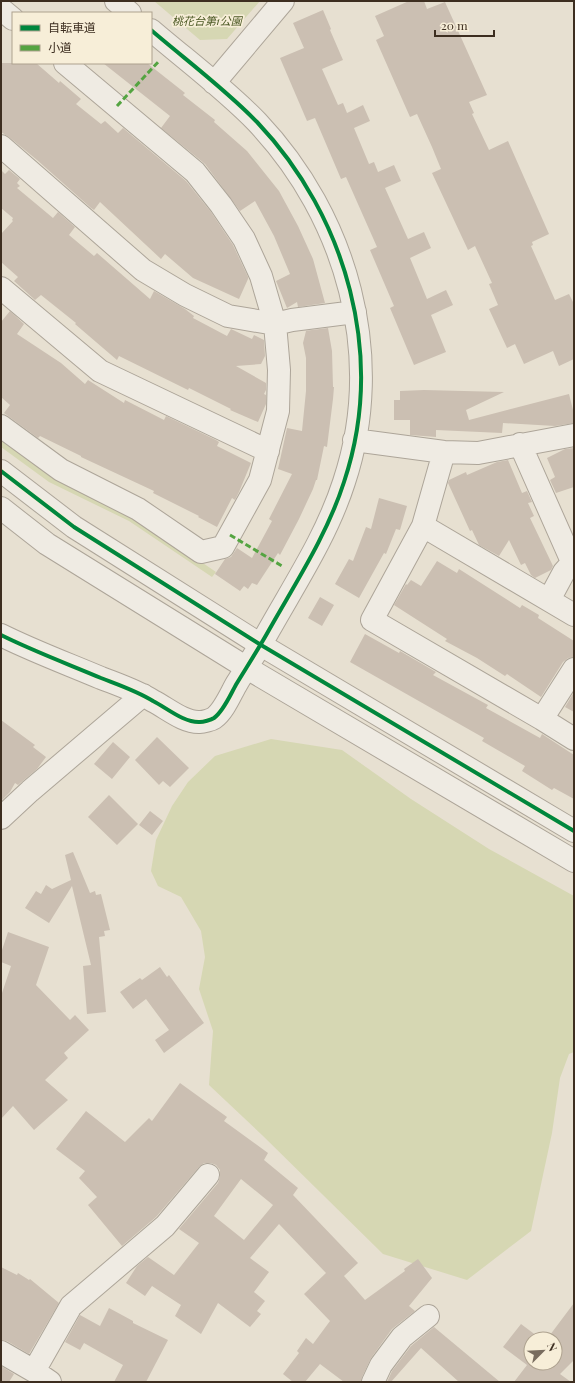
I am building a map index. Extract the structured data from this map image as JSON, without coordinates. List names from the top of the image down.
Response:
{
  "parks": ["桃花台第1公園"],
  "legend": ["自転車道", "小道"],
  "scale_bar": "20 m",
  "north": "top right"
}
